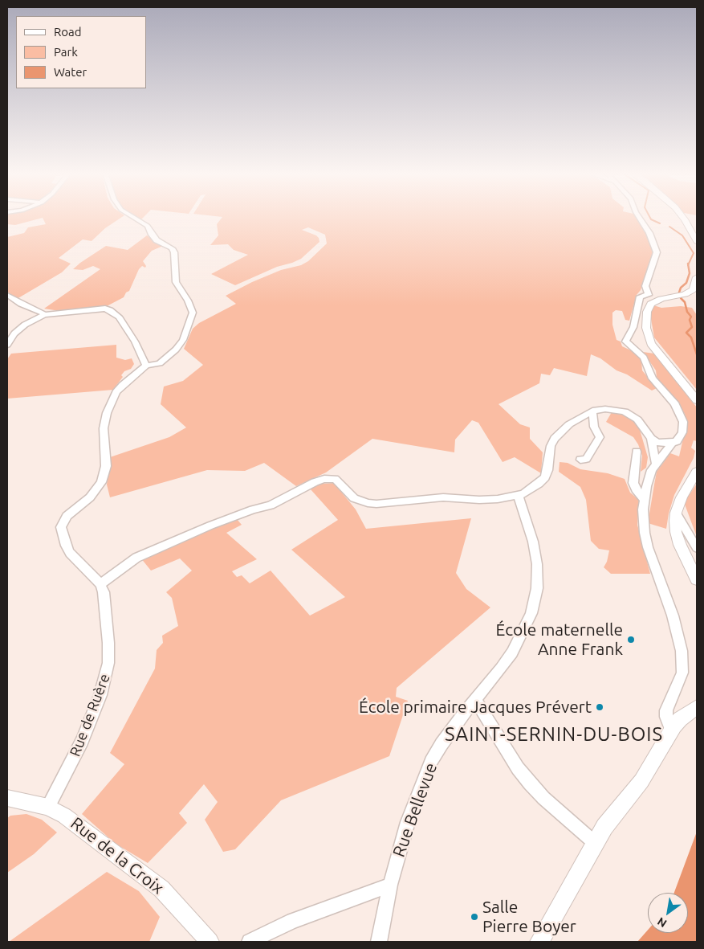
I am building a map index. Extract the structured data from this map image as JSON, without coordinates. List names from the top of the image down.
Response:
{
  "streets": {
    "street": ["Rue de Ruère", "Rue Bellevue", "Rue de la Croix"]
  },
  "crossings": [
    ["Rue de Ruère", "Rue de la Croix"]
  ],
  "districts": ["SAINT-SERNIN-DU-BOIS"],
  "places": ["École maternelle Anne Frank", "École primaire Jacques Prévert", "Salle Pierre Boyer"],
  "legend": ["Road", "Park", "Water"],
  "north": "bottom left"
}
